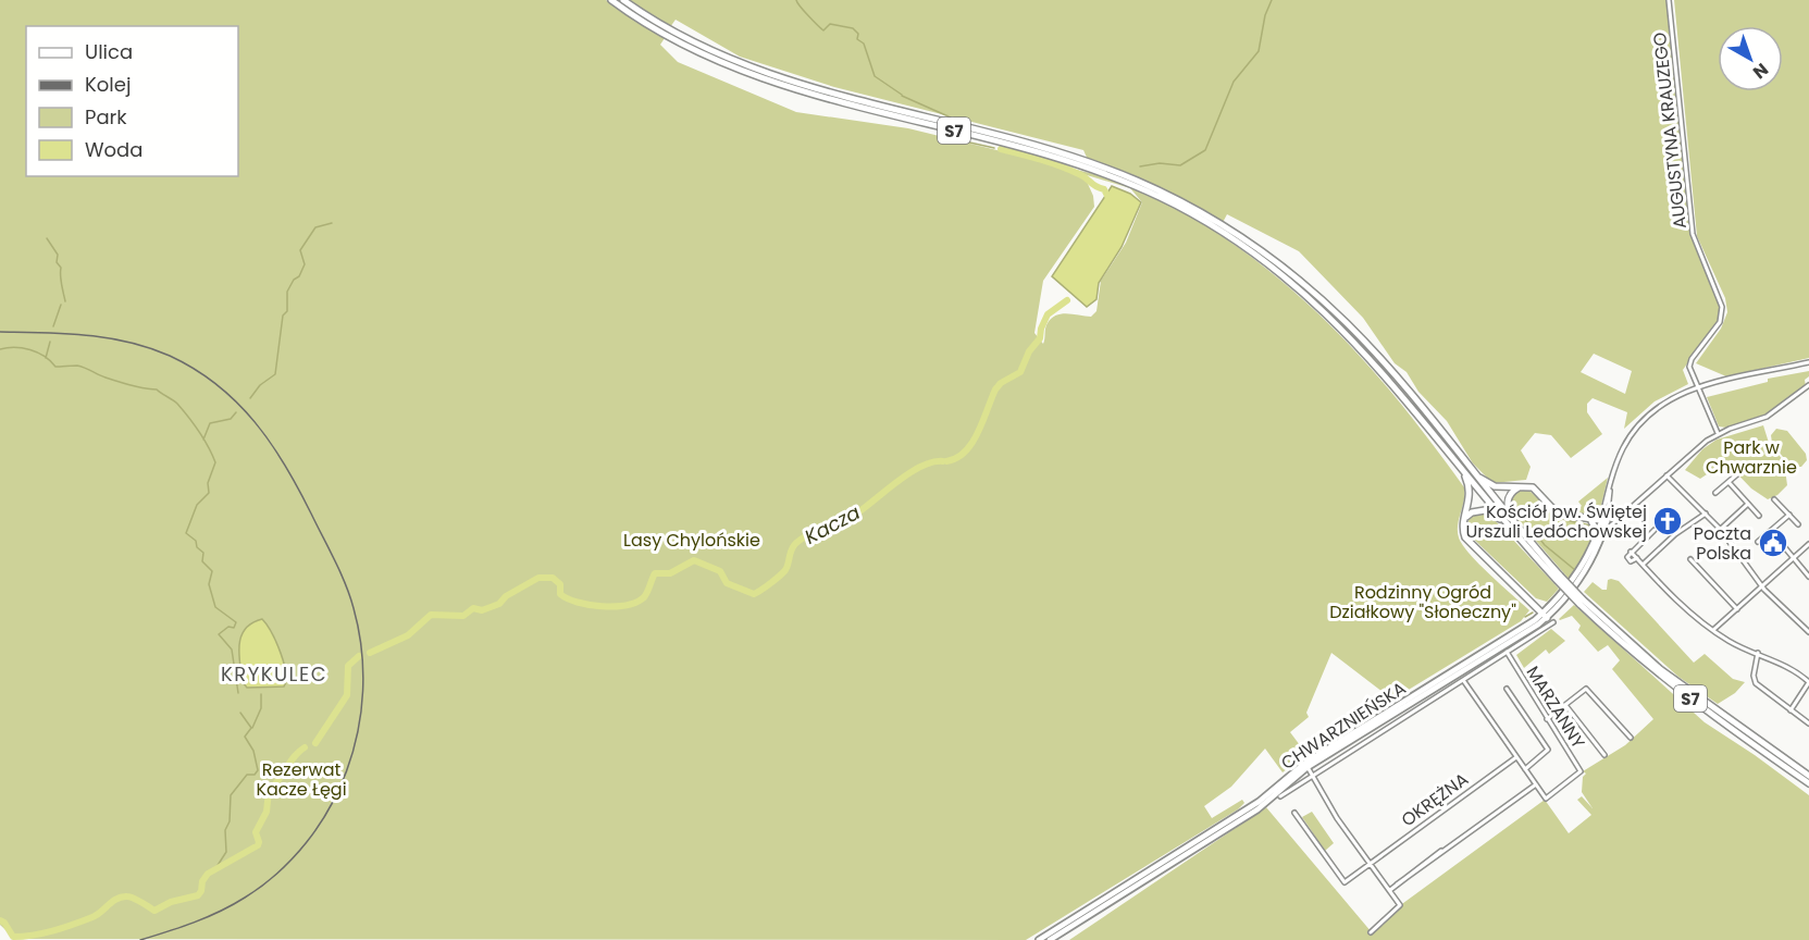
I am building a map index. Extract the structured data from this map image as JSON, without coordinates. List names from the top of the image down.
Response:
{
  "streets": {
    "highway": ["S7"],
    "main road": ["CHWARZNIEŃSKA"],
    "street": ["AUGUSTYNA KRAUZEGO", "MARZANNY", "OKRĘŻNA"]
  },
  "crossings": [
    ["AUGUSTYNA KRAUZEGO", "CHWARZNIEŃSKA"],
    ["MARZANNY", "CHWARZNIEŃSKA"]
  ],
  "districts": ["KRYKULEC"],
  "water": ["Kacza"],
  "parks": [
    "Park w Chwarznie",
    "Lasy Chylońskie",
    "Rodzinny Ogród Działkowy \"Słoneczny\"",
    "Rezerwat Kacze Łęgi"
  ],
  "places": {
    "church": ["Kościół pw. Świętej Urszuli Ledóchowskej"],
    "public building": ["Poczta Polska"]
  },
  "legend": [
    "Ulica",
    "Kolej",
    "Park",
    "Woda"
  ],
  "north": "bottom right"
}
